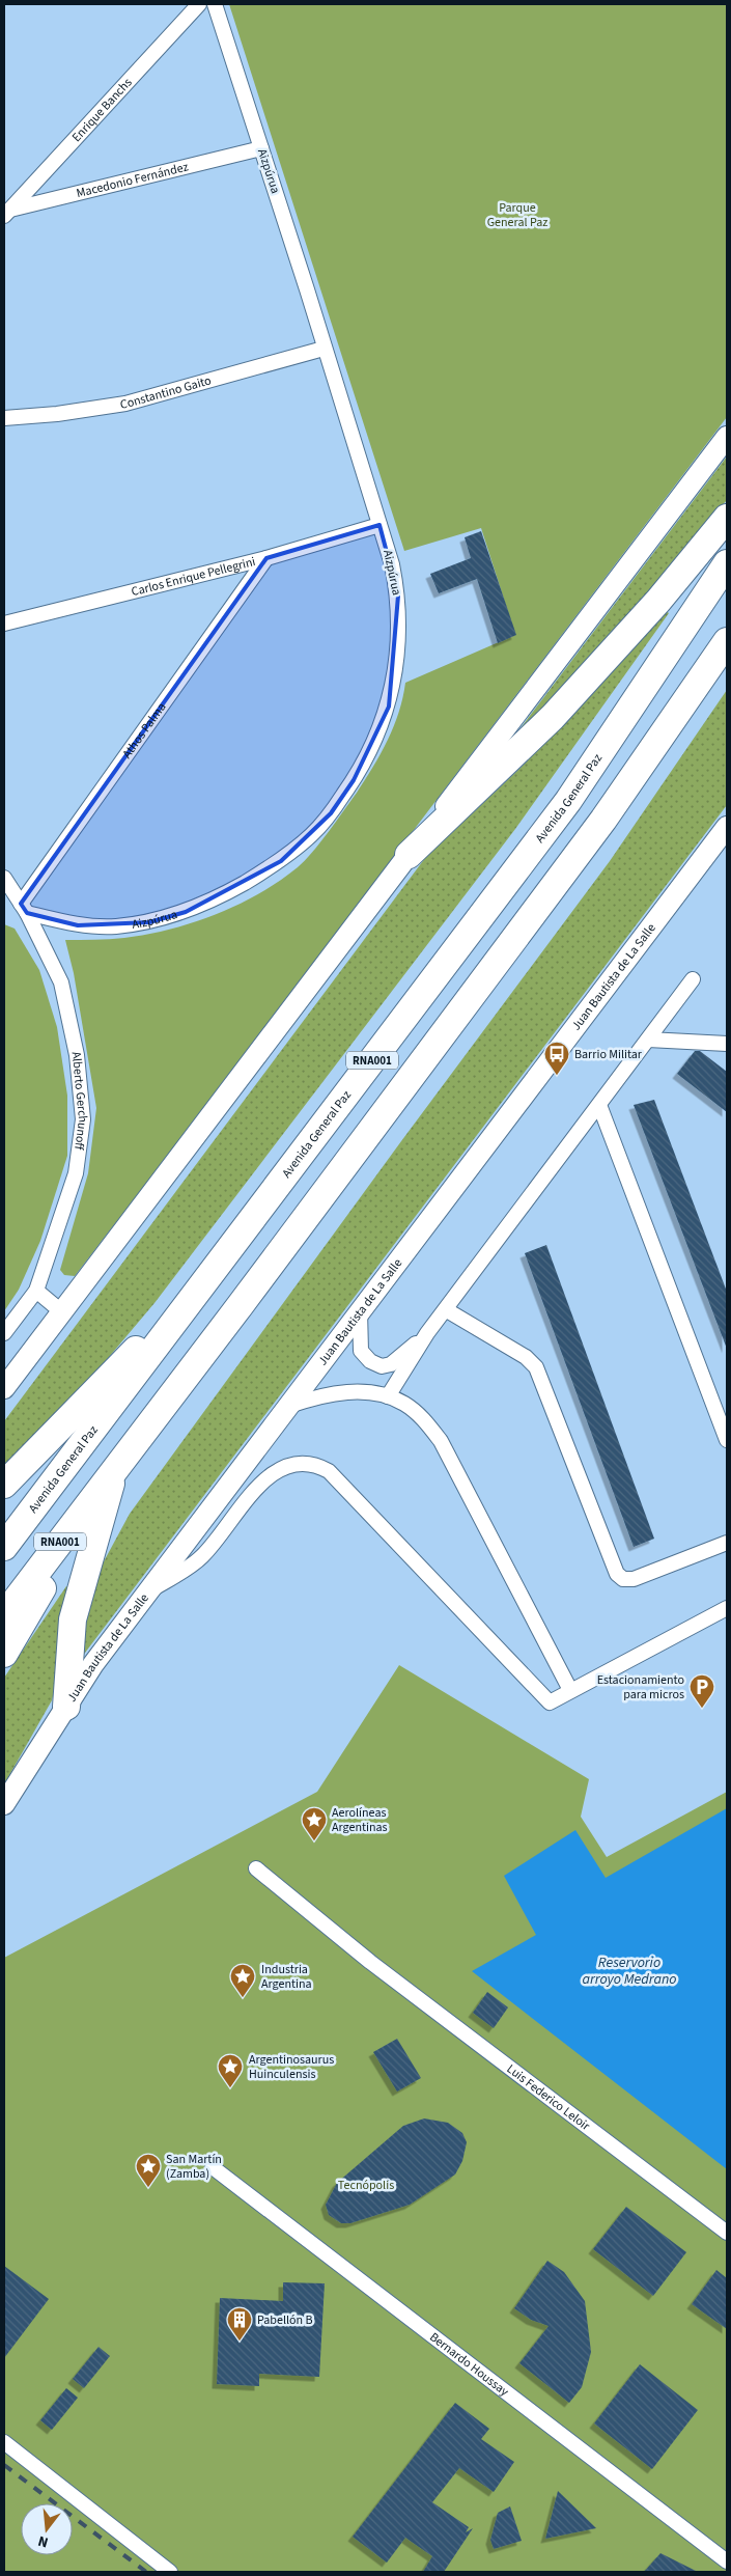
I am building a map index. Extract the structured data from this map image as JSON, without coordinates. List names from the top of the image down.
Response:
{
  "streets": {
    "highway": ["Avenida General Paz", "RNA001"],
    "street": [
      "Enrique Banchs",
      "Aizpúrua",
      "Macedonio Fernández",
      "Constantino Gaito",
      "Carlos Enrique Pellegrini",
      "Athos Palma",
      "Juan Bautista de La Salle",
      "Alberto Gerchunoff",
      "Luis Federico Leloir",
      "Bernardo Houssay"
    ]
  },
  "crossings": [
    ["Enrique Banchs", "Macedonio Fernández"],
    ["Aizpúrua", "Macedonio Fernández"],
    ["Aizpúrua", "Constantino Gaito"],
    ["Aizpúrua", "Carlos Enrique Pellegrini"],
    ["Aizpúrua", "Athos Palma"],
    ["Aizpúrua", "Alberto Gerchunoff"],
    ["Carlos Enrique Pellegrini", "Athos Palma"],
    ["Athos Palma", "Alberto Gerchunoff"]
  ],
  "water": ["Reservorio arroyo Medrano"],
  "parks": ["Parque General Paz", "Tecnópolis"],
  "places": {
    "bus stop": ["Barrio Militar"],
    "parking": ["Estacionamiento para micros"],
    "place": [
      "Aerolíneas Argentinas",
      "Industria Argentina",
      "Argentinosaurus Huinculensis",
      "San Martín (Zamba)"
    ],
    "building": ["Pabellón B"]
  },
  "north": "bottom"
}
